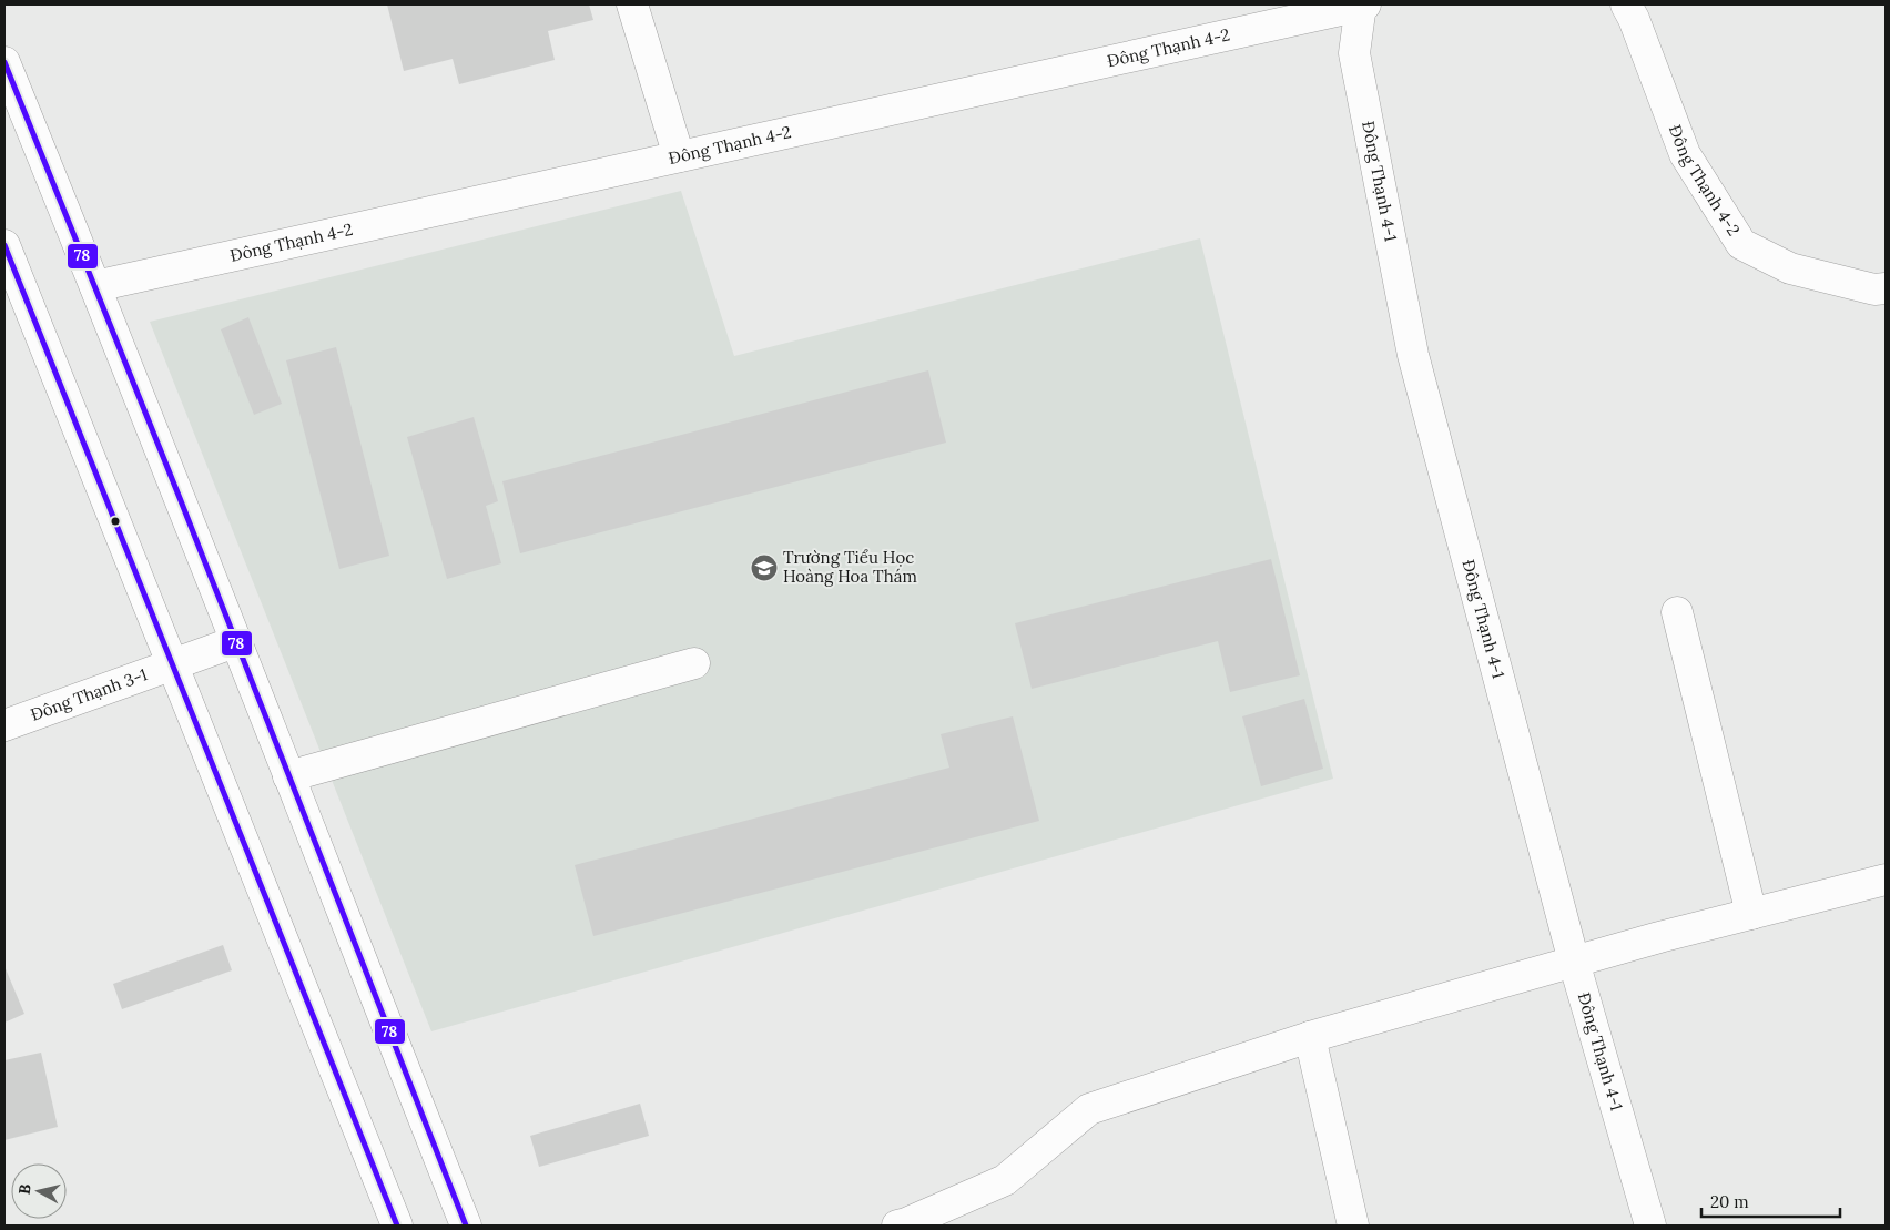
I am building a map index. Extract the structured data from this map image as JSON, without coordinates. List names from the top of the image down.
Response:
{
  "streets": {
    "street": ["Đông Thạnh 4-2", "Đông Thạnh 4-1", "Đông Thạnh 3-1"]
  },
  "crossings": [
    ["Đông Thạnh 4-2", "Đông Thạnh 4-1"]
  ],
  "places": {
    "school or university": ["Trường Tiểu Học Hoàng Hoa Thám"]
  },
  "lines": ["transit line 78"],
  "scale_bar": "20 m",
  "north": "left"
}
